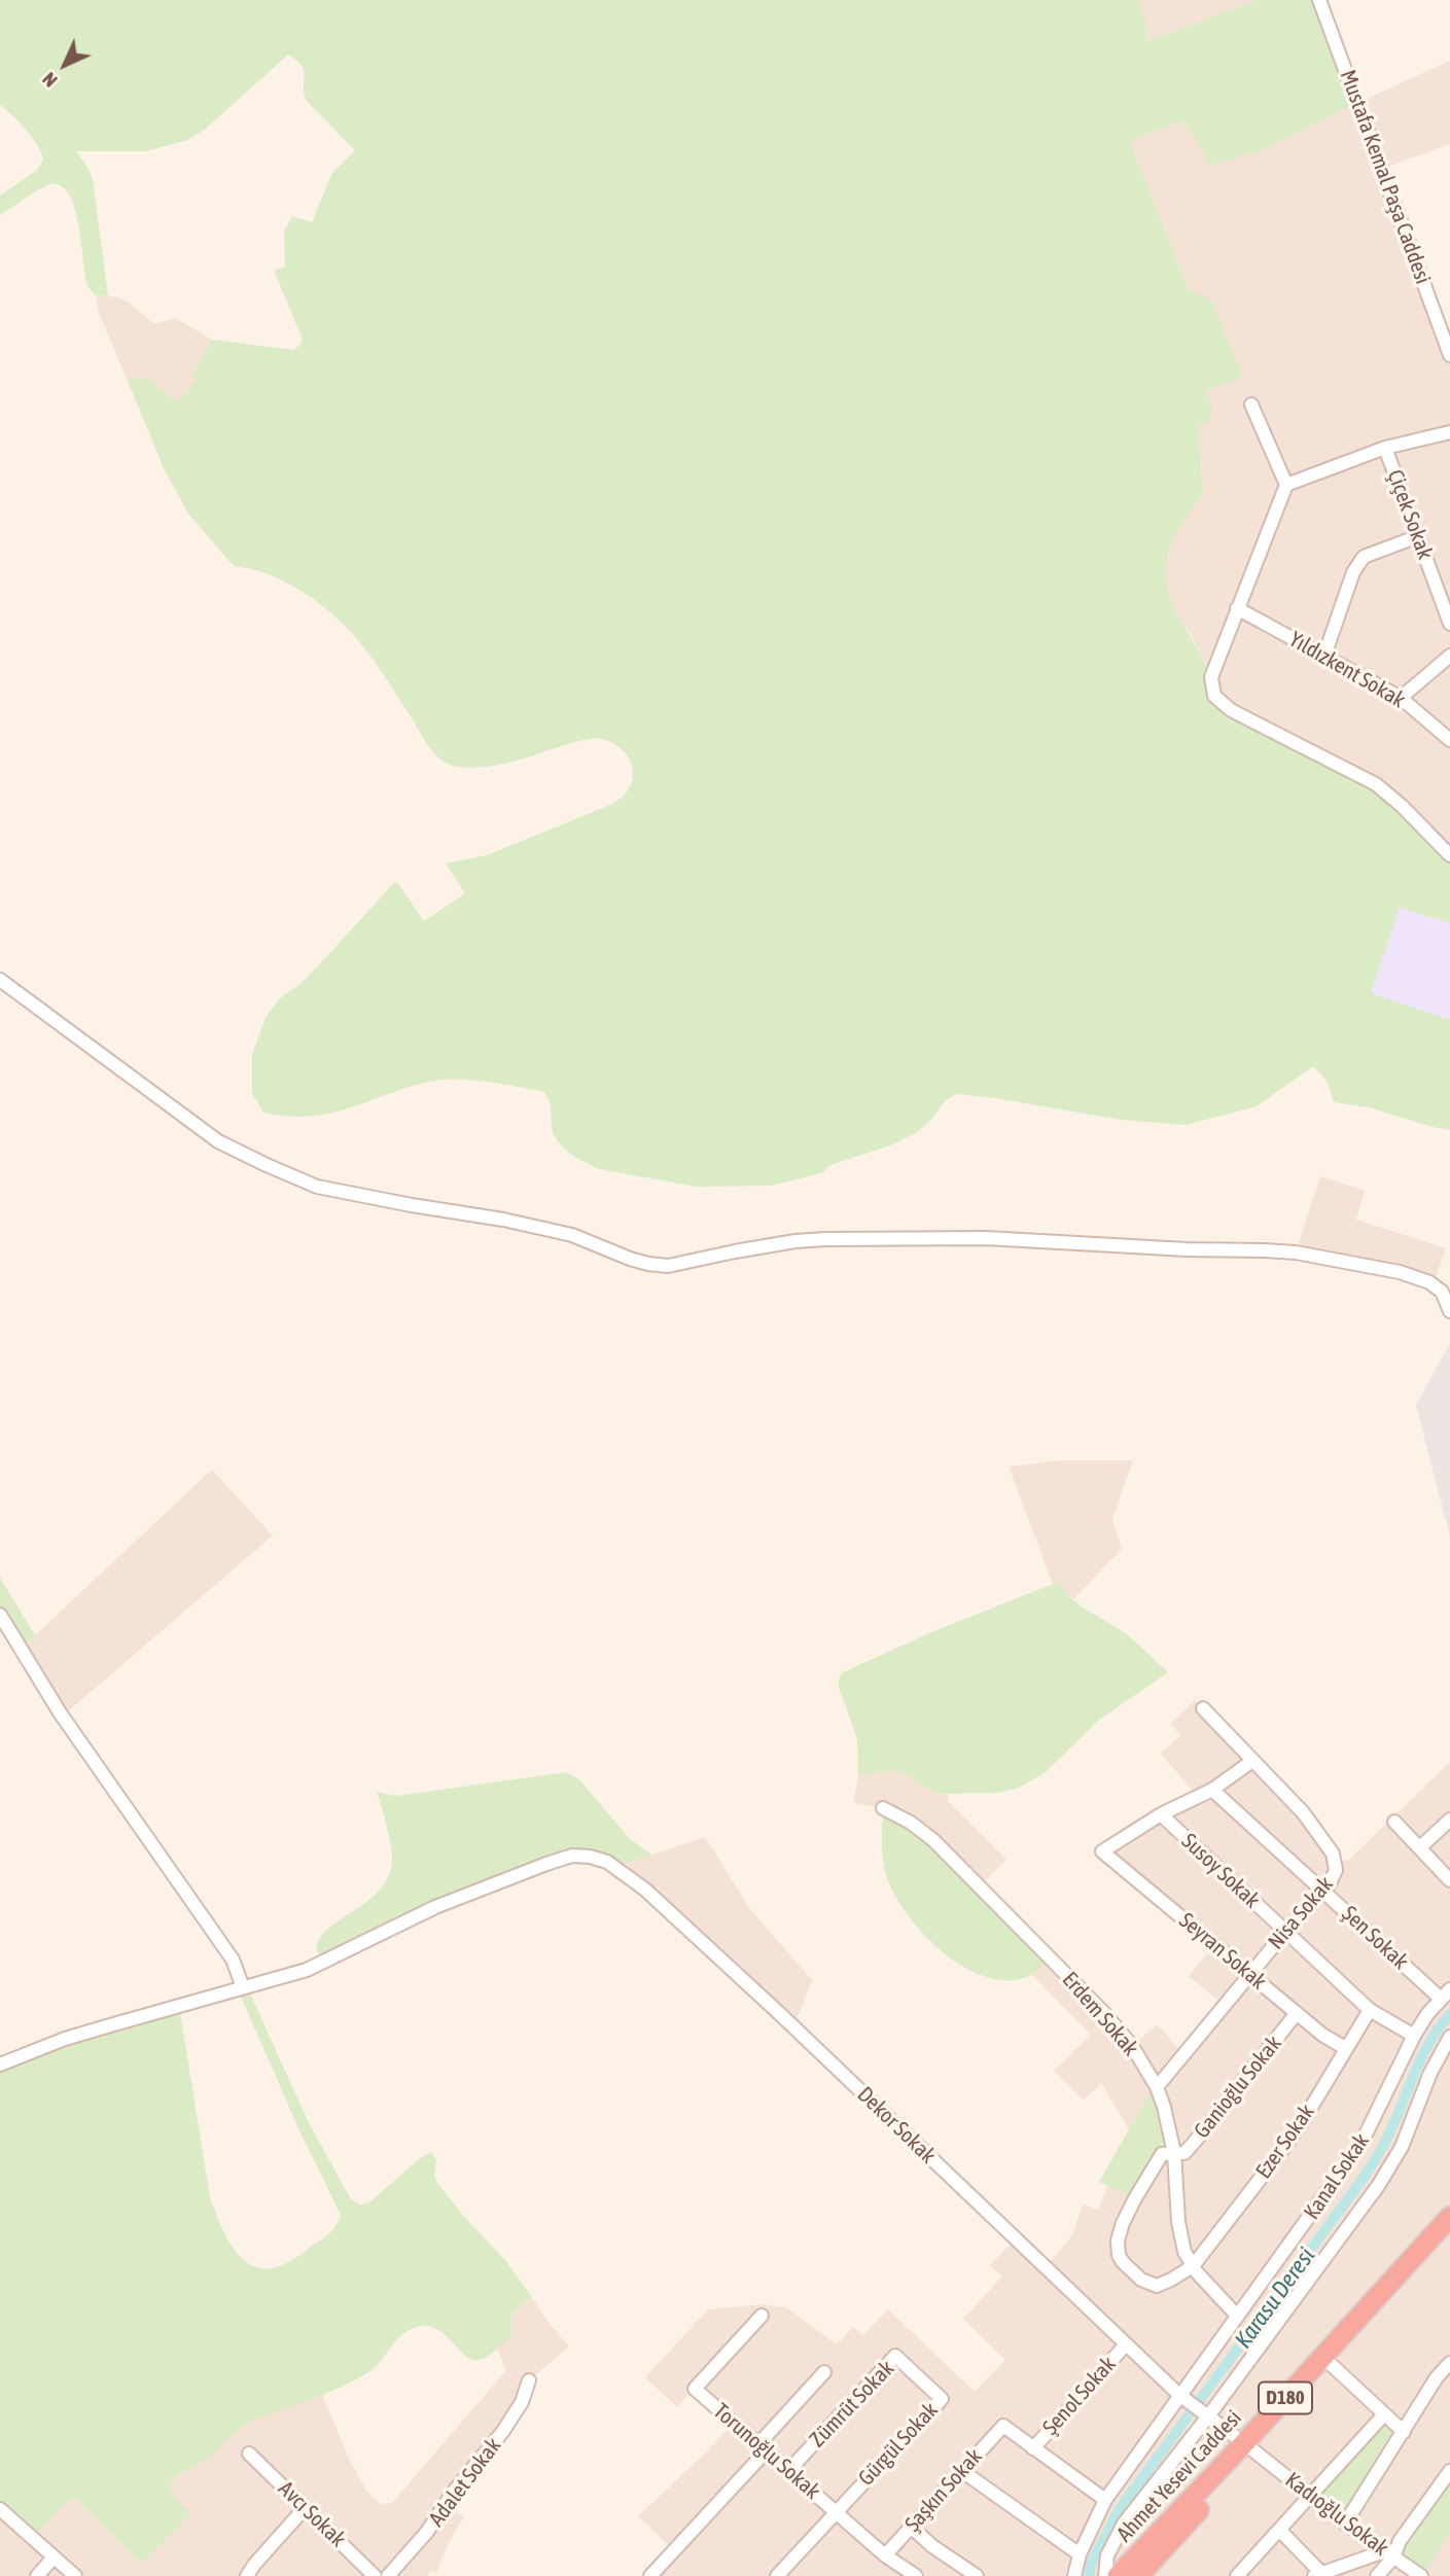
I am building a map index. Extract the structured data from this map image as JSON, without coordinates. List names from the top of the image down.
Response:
{
  "streets": {
    "highway": ["D180", "Ahmet Yesevi Caddesi"],
    "street": [
      "Mustafa Kemal Paşa Caddesi",
      "Çiçek Sokak",
      "Yıldızkent Sokak",
      "Susoy Sokak",
      "Nisa Sokak",
      "Şen Sokak",
      "Seyran Sokak",
      "Erdem Sokak",
      "Ganioğlu Sokak",
      "Dekor Sokak",
      "Ezer Sokak",
      "Kanal Sokak",
      "Şenol Sokak",
      "Zümrüt Sokak",
      "Gürgül Sokak",
      "Torunoğlu Sokak",
      "Adalet Sokak",
      "Şaşkın Sokak",
      "Avcı Sokak",
      "Kadıoğlu Sokak"
    ]
  },
  "crossings": [
    ["Susoy Sokak", "Nisa Sokak"],
    ["Susoy Sokak", "Seyran Sokak"],
    ["Susoy Sokak", "Ezer Sokak"],
    ["Susoy Sokak", "Kanal Sokak"],
    ["Nisa Sokak", "Şen Sokak"],
    ["Nisa Sokak", "Seyran Sokak"],
    ["Nisa Sokak", "Erdem Sokak"],
    ["Şen Sokak", "Kanal Sokak"],
    ["Seyran Sokak", "Ganioğlu Sokak"],
    ["Seyran Sokak", "Ezer Sokak"],
    ["Erdem Sokak", "Ganioğlu Sokak"],
    ["Erdem Sokak", "Ezer Sokak"],
    ["Erdem Sokak", "Kanal Sokak"],
    ["Ganioğlu Sokak", "Ezer Sokak"],
    ["Dekor Sokak", "Kanal Sokak"],
    ["Dekor Sokak", "Şenol Sokak"],
    ["Dekor Sokak", "Kadıoğlu Sokak"],
    ["Şenol Sokak", "Şaşkın Sokak"],
    ["Zümrüt Sokak", "Gürgül Sokak"],
    ["Zümrüt Sokak", "Torunoğlu Sokak"],
    ["Gürgül Sokak", "Torunoğlu Sokak"],
    ["Torunoğlu Sokak", "Şaşkın Sokak"],
    ["Ahmet Yesevi Caddesi", "Kadıoğlu Sokak"]
  ],
  "water": ["Karasu Deresi"],
  "north": "bottom left"
}
